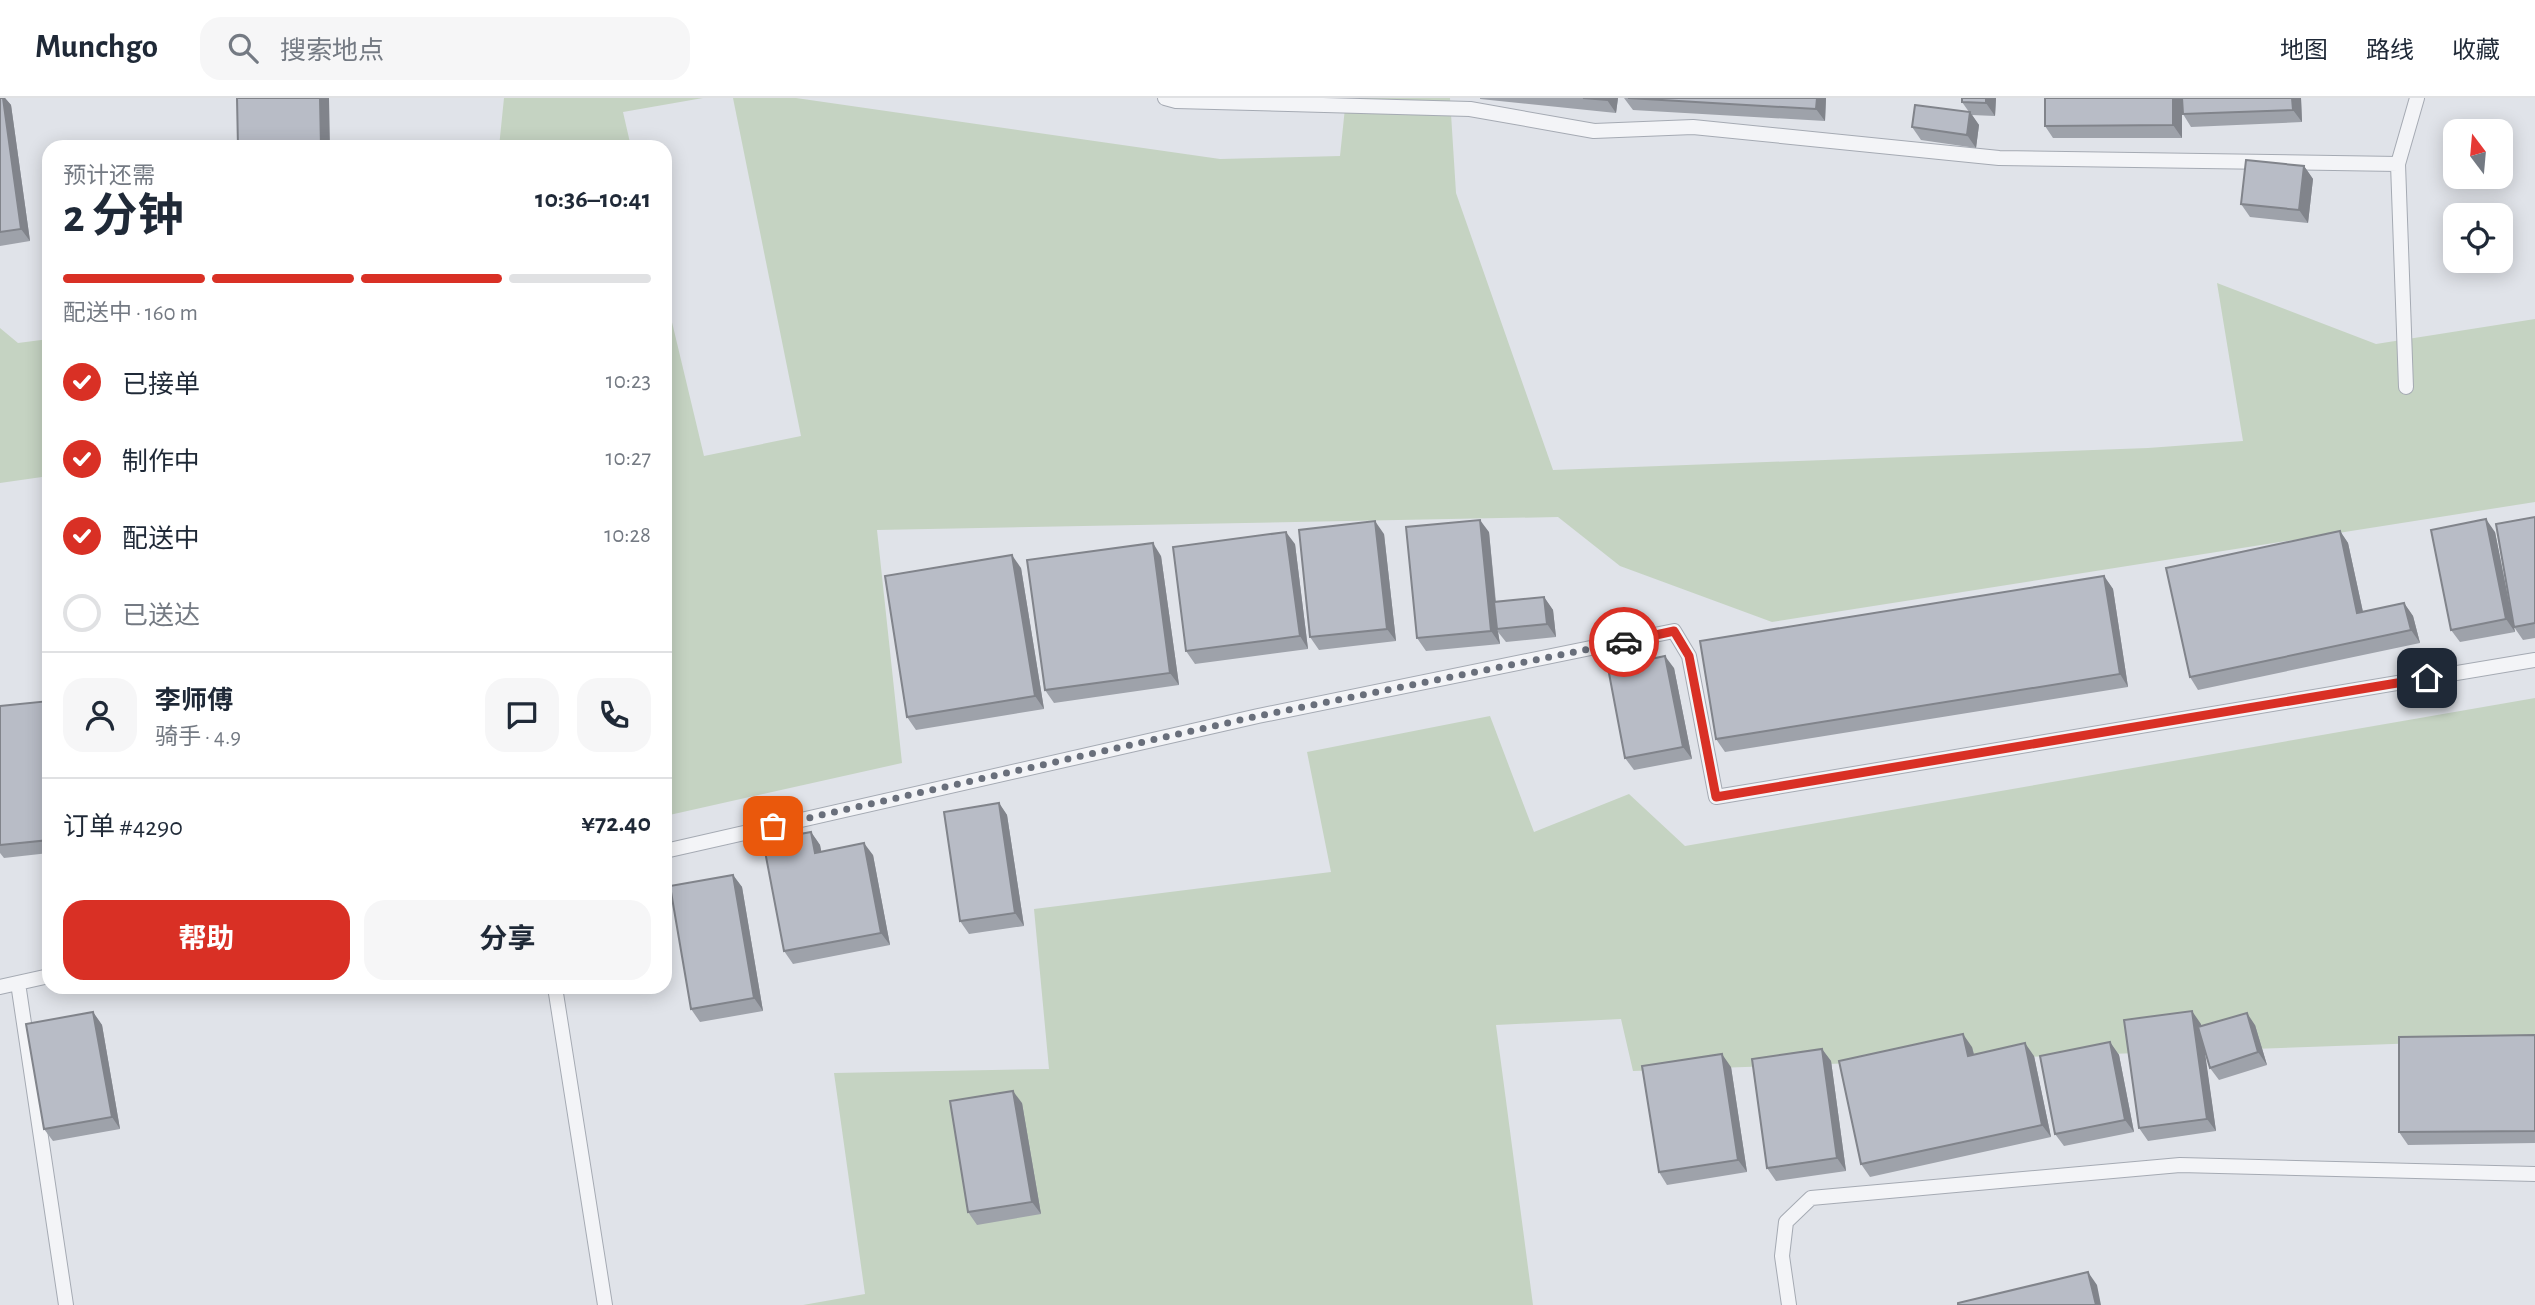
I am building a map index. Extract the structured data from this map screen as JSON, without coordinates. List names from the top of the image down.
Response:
{
  "north": "top",
  "page": {
    "header": "Munchgo",
    "search": "搜索地点",
    "nav": ["地图", "路线", "收藏"],
    "heading": ["2 分钟", "预计还需", "10:36–10:41"],
    "panel": [
      "李师傅",
      "骑手 · 4.9",
      "订单 #4290",
      "¥72.40"
    ],
    "bar": "配送中 · 160 m",
    "list": [
      ["已接单", "10:23"],
      ["制作中", "10:27"],
      ["配送中", "10:28"],
      "已送达"
    ],
    "buttons": ["帮助", "分享"]
  }
}
